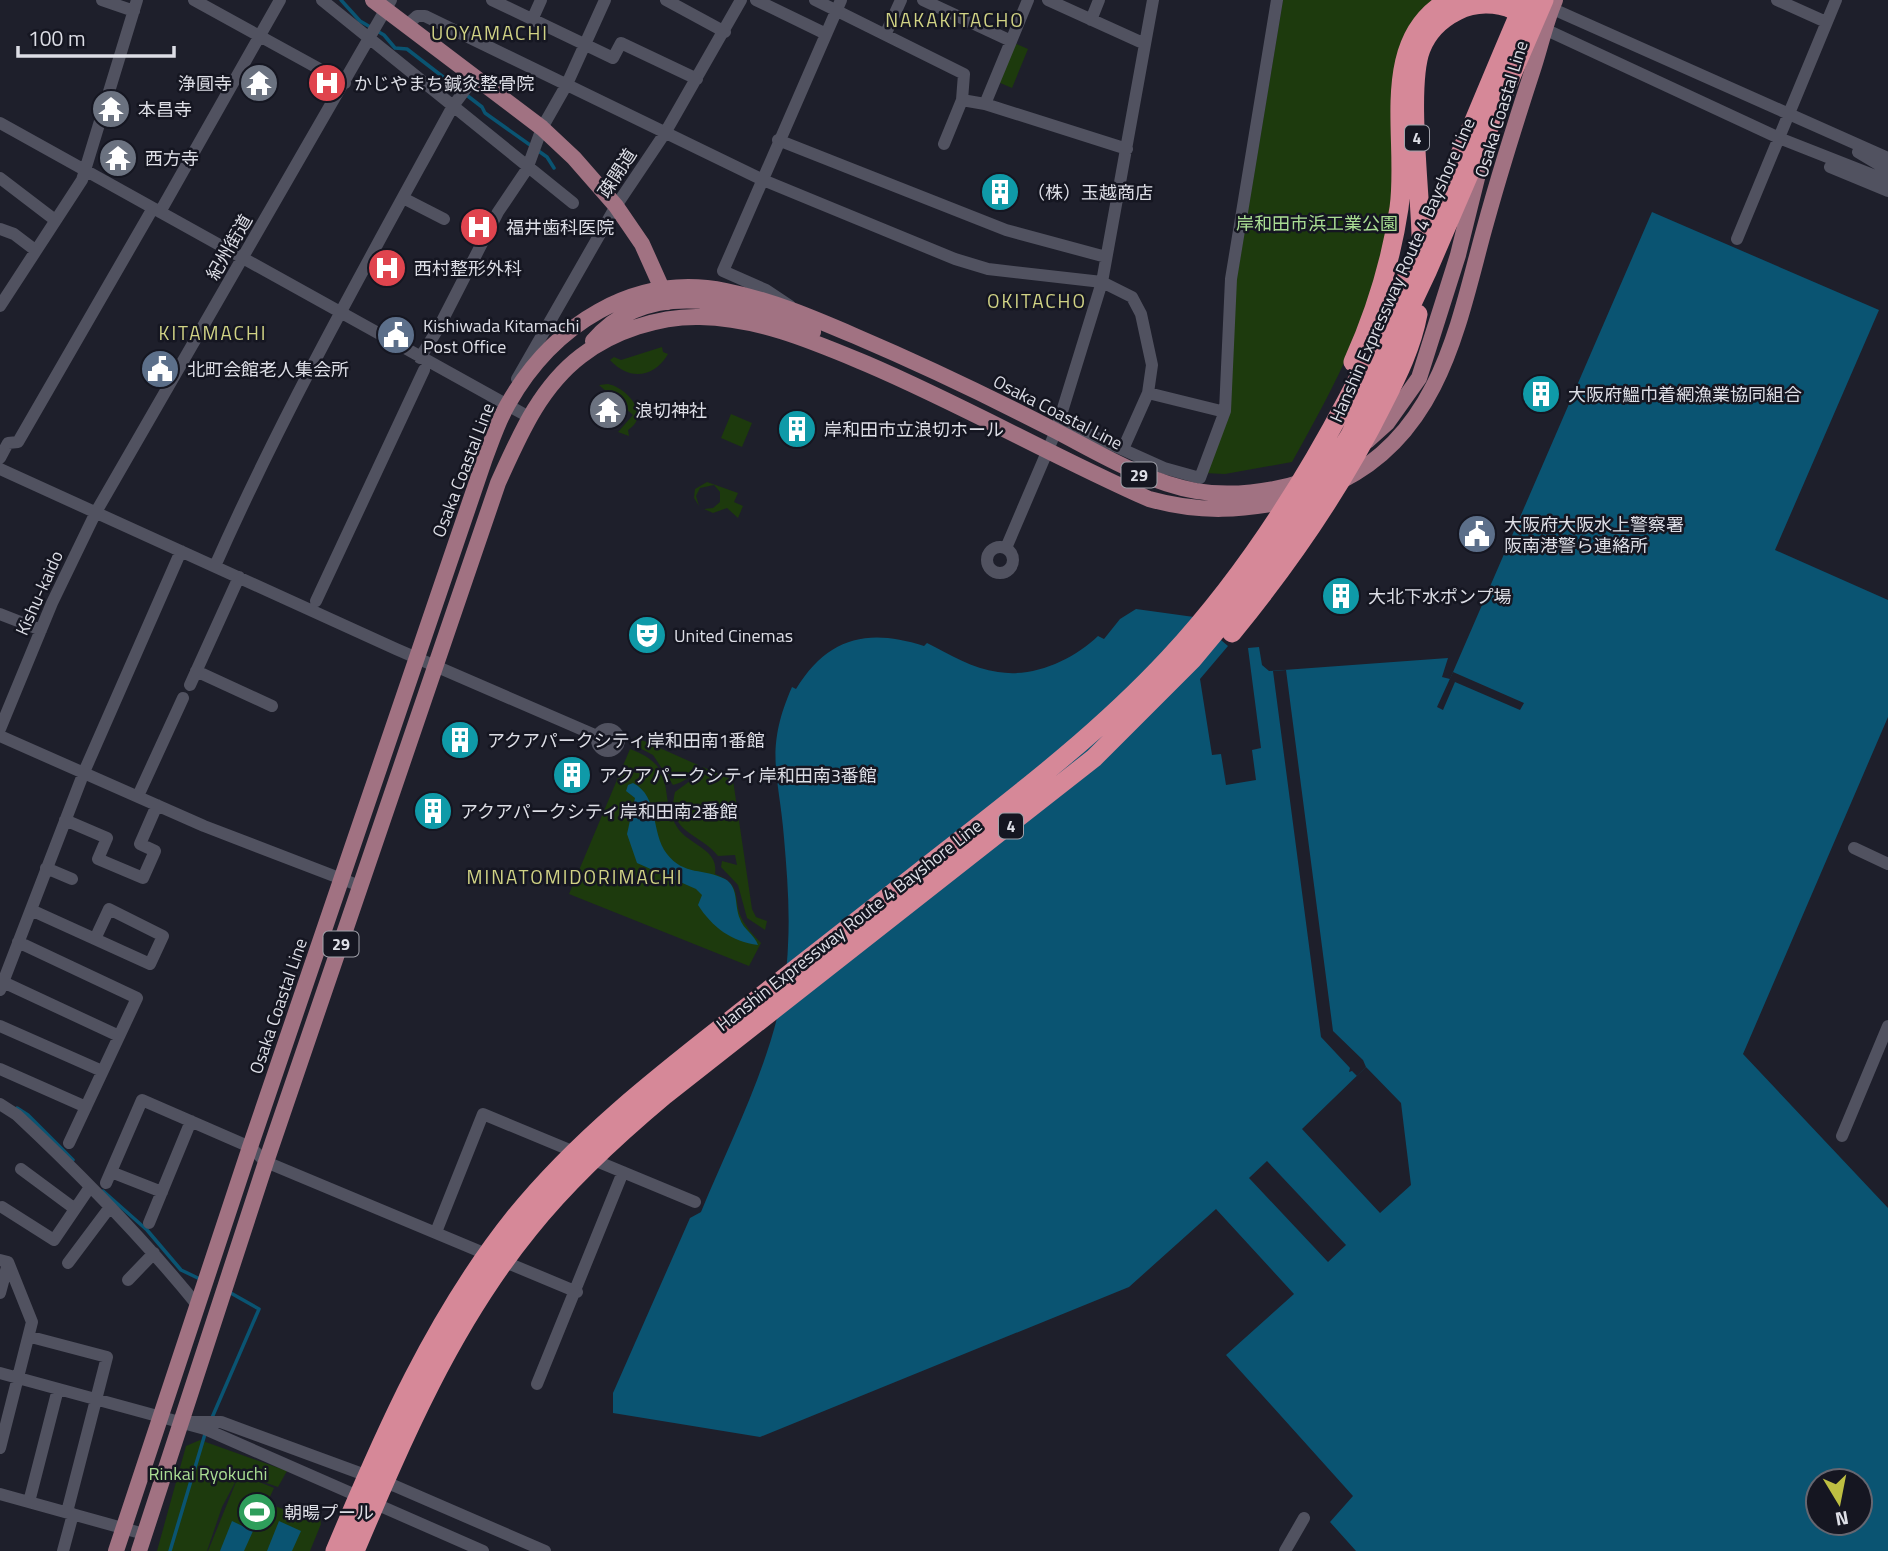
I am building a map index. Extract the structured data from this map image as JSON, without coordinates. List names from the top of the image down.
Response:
{
  "streets": {
    "highway": ["4", "Hanshin Expressway Route 4 Bayshore Line"],
    "main road": ["Osaka Coastal Line", "29"],
    "street": ["疎開道", "紀州街道", "Kishu-kaido"]
  },
  "crossings": [
    ["Osaka Coastal Line", "4"],
    ["Osaka Coastal Line", "疎開道"],
    ["Osaka Coastal Line", "Hanshin Expressway Route 4 Bayshore Line"],
    ["4", "Hanshin Expressway Route 4 Bayshore Line"],
    ["紀州街道", "Kishu-kaido"]
  ],
  "districts": [
    "NAKAKITACHO",
    "UOYAMACHI",
    "OKITACHO",
    "KITAMACHI",
    "MINATOMIDORIMACHI"
  ],
  "parks": ["岸和田市浜工業公園", "Rinkai Ryokuchi"],
  "places": {
    "temple": [
      "浄圓寺",
      "本昌寺",
      "西方寺",
      "浪切神社"
    ],
    "hospital": ["かじやまち鍼灸整骨院", "福井歯科医院", "西村整形外科"],
    "building": [
      "（株）玉越商店",
      "大阪府鰮巾着網漁業協同組合",
      "岸和田市立浪切ホール",
      "大北下水ポンプ場",
      "アクアパークシティ岸和田南1番館",
      "アクアパークシティ岸和田南3番館",
      "アクアパークシティ岸和田南2番館"
    ],
    "public building": ["Kishiwada Kitamachi Post Office", "北町会館老人集会所", "大阪府大阪水上警察署 阪南港警ら連絡所"],
    "theatre": ["United Cinemas"],
    "sports": ["朝暘プール"]
  },
  "scale_bar": "100 m",
  "north": "bottom"
}
